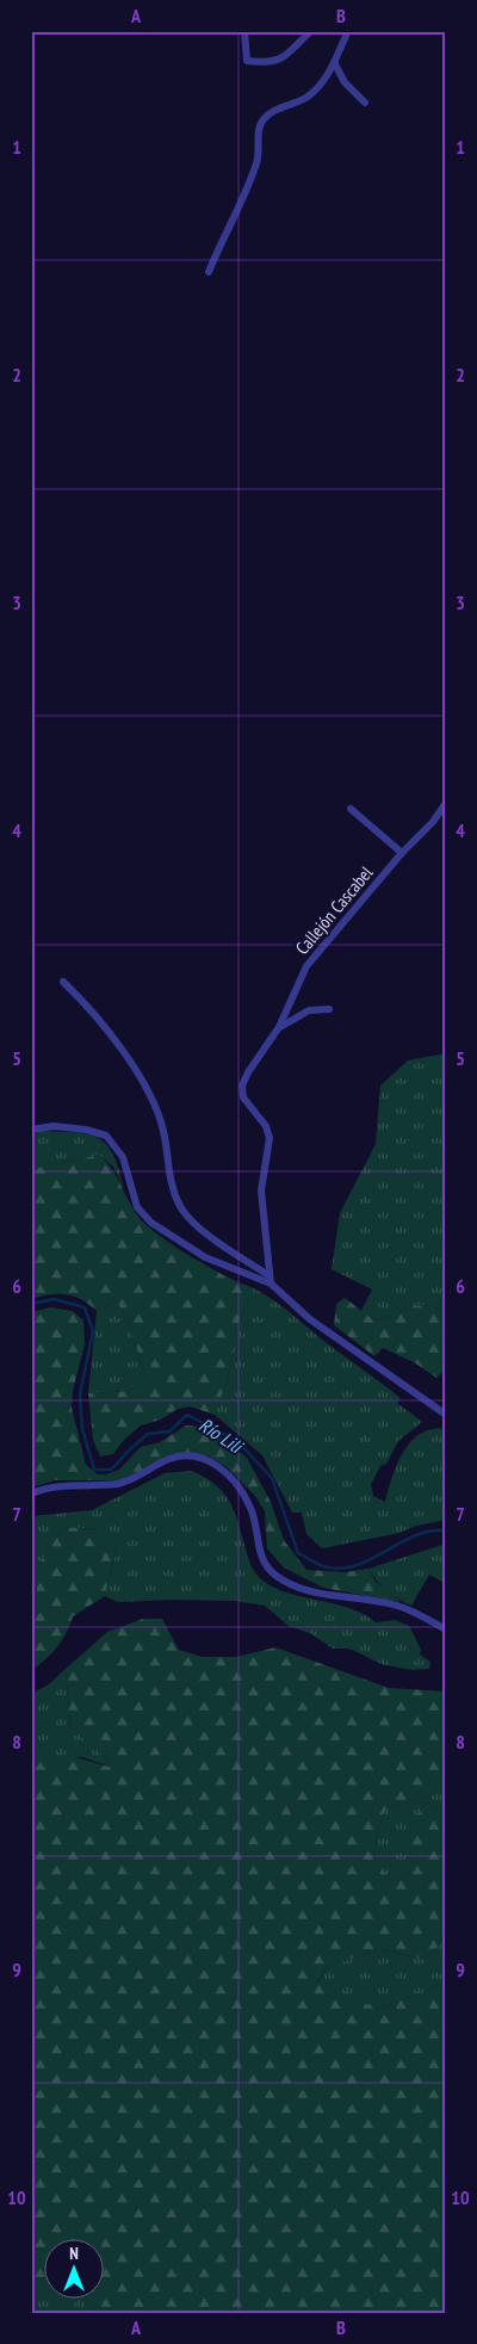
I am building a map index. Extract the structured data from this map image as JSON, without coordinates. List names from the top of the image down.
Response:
{
  "streets": {
    "street": ["Callejón Cascabel"]
  },
  "water": ["Río Lili"],
  "north": "top",
  "grid": {
    "columns": ["A", "B"],
    "rows": [
      "1",
      "2",
      "3",
      "4",
      "5",
      "6",
      "7",
      "8",
      "9",
      "10"
    ]
  }
}
